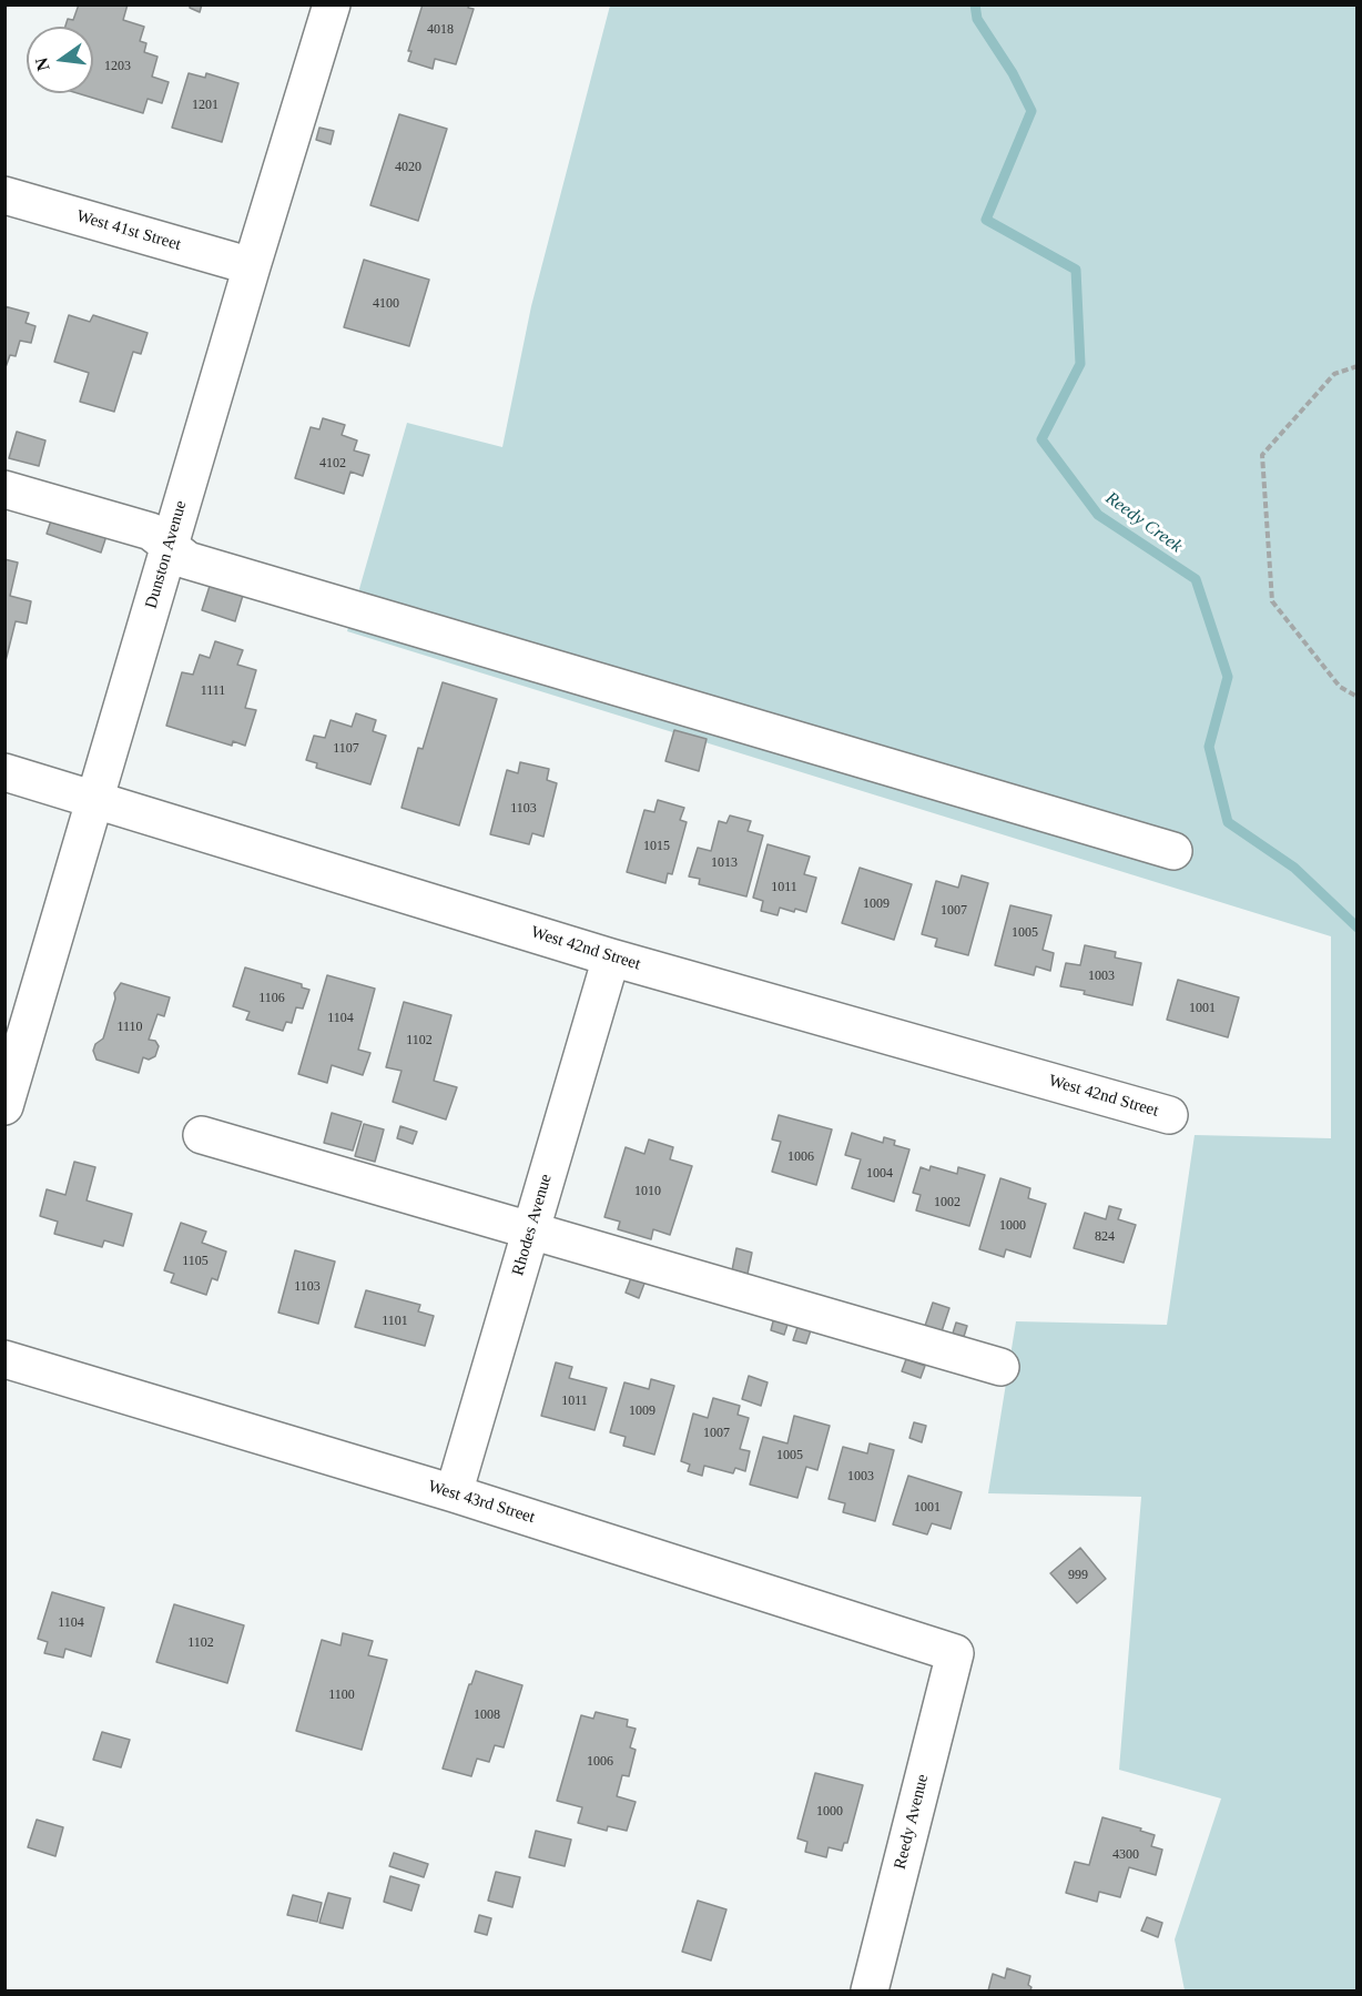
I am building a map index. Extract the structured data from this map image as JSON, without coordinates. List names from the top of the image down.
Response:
{
  "streets": {
    "street": [
      "West 41st Street",
      "Dunston Avenue",
      "West 42nd Street",
      "Rhodes Avenue",
      "West 43rd Street",
      "Reedy Avenue"
    ]
  },
  "crossings": [
    ["West 41st Street", "Dunston Avenue"],
    ["Dunston Avenue", "West 42nd Street"],
    ["West 42nd Street", "Rhodes Avenue"],
    ["Rhodes Avenue", "West 43rd Street"],
    ["West 43rd Street", "Reedy Avenue"]
  ],
  "water": ["Reedy Creek"],
  "house_numbers": [
    "4018",
    "1203",
    "1201",
    "4020",
    "4100",
    "4102",
    "1111",
    "1107",
    "1103",
    "1015",
    "1013",
    "1011",
    "1009",
    "1007",
    "1005",
    "1003",
    "1106",
    "1001",
    "1104",
    "1110",
    "1102",
    "1006",
    "1004",
    "1010",
    "1002",
    "1000",
    "824",
    "1105",
    "1103",
    "1101",
    "1011",
    "1009",
    "1007",
    "1005",
    "1003",
    "1001",
    "999",
    "1104",
    "1102",
    "1100",
    "1008",
    "1006",
    "1000",
    "4300"
  ],
  "north": "left"
}
